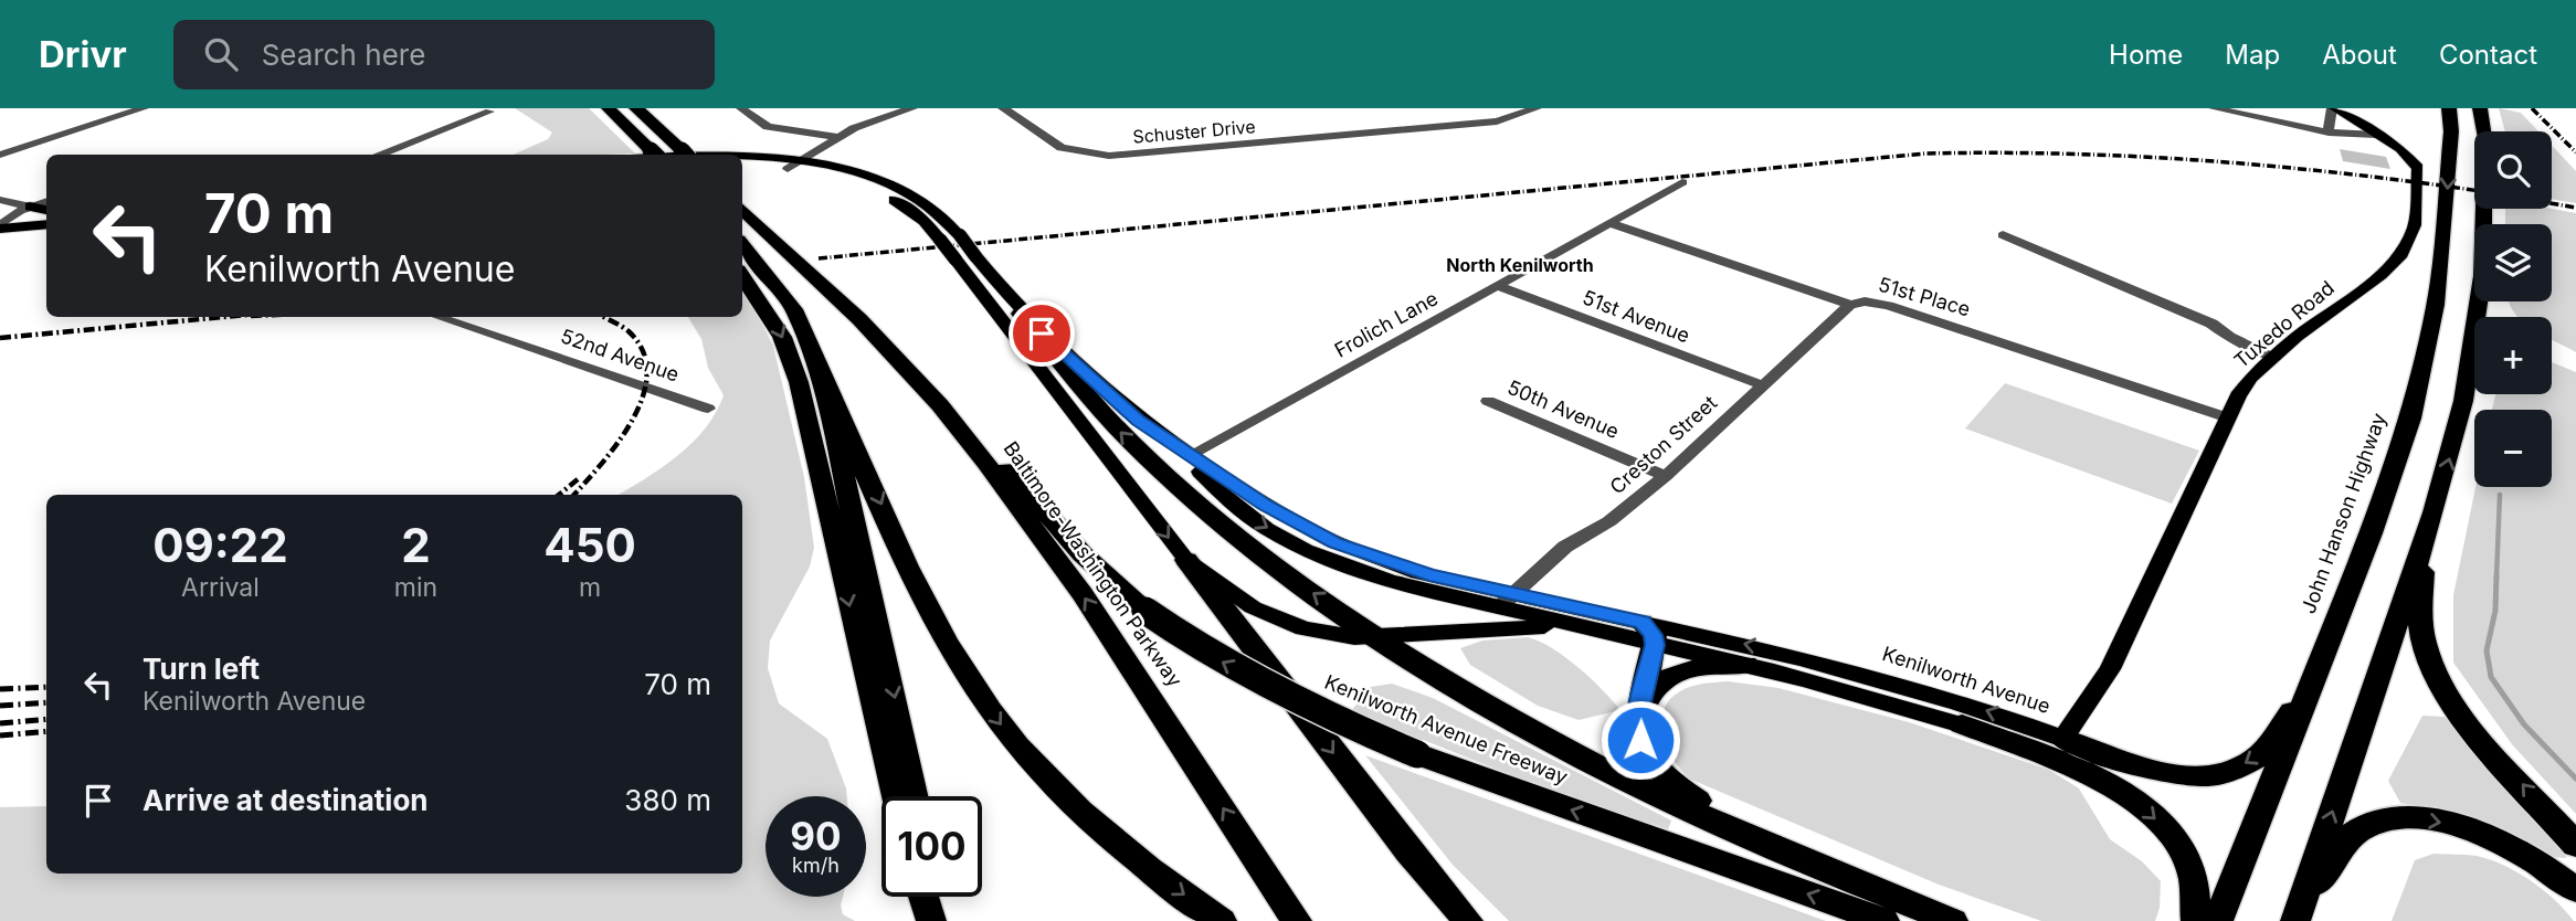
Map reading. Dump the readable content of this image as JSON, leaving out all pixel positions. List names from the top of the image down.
{
  "streets": {
    "highway": ["John Hanson Highway", "Baltimore-Washington Parkway", "Kenilworth Avenue Freeway"],
    "main road": ["Tuxedo Road", "Kenilworth Avenue"],
    "street": [
      "Schuster Drive",
      "51st Place",
      "51st Avenue",
      "Frolich Lane",
      "52nd Avenue",
      "50th Avenue",
      "Creston Street"
    ]
  },
  "crossings": [
    ["51st Place", "Frolich Lane"],
    ["51st Place", "Tuxedo Road"],
    ["51st Place", "Creston Street"],
    ["51st Avenue", "Frolich Lane"],
    ["51st Avenue", "Creston Street"],
    ["Frolich Lane", "Kenilworth Avenue"],
    ["Tuxedo Road", "Kenilworth Avenue"],
    ["50th Avenue", "Creston Street"],
    ["Creston Street", "Kenilworth Avenue"],
    ["Baltimore-Washington Parkway", "Kenilworth Avenue Freeway"]
  ],
  "districts": ["North Kenilworth"],
  "page": {
    "header": "Drivr",
    "search": "Search here",
    "nav": [
      "Home",
      "Map",
      "About",
      "Contact"
    ],
    "map_buttons": ["+", "−"],
    "turn": ["70 m", "Kenilworth Avenue"],
    "eta": [
      "09:22",
      "Arrival",
      "2",
      "min",
      "450",
      "m"
    ],
    "list": [
      {
        "name": "Turn left",
        "note": "Kenilworth Avenue",
        "value": "70 m"
      },
      {
        "name": "Arrive at destination",
        "value": "380 m"
      }
    ],
    "speed": "90 km/h",
    "limit": "100"
  }
}
